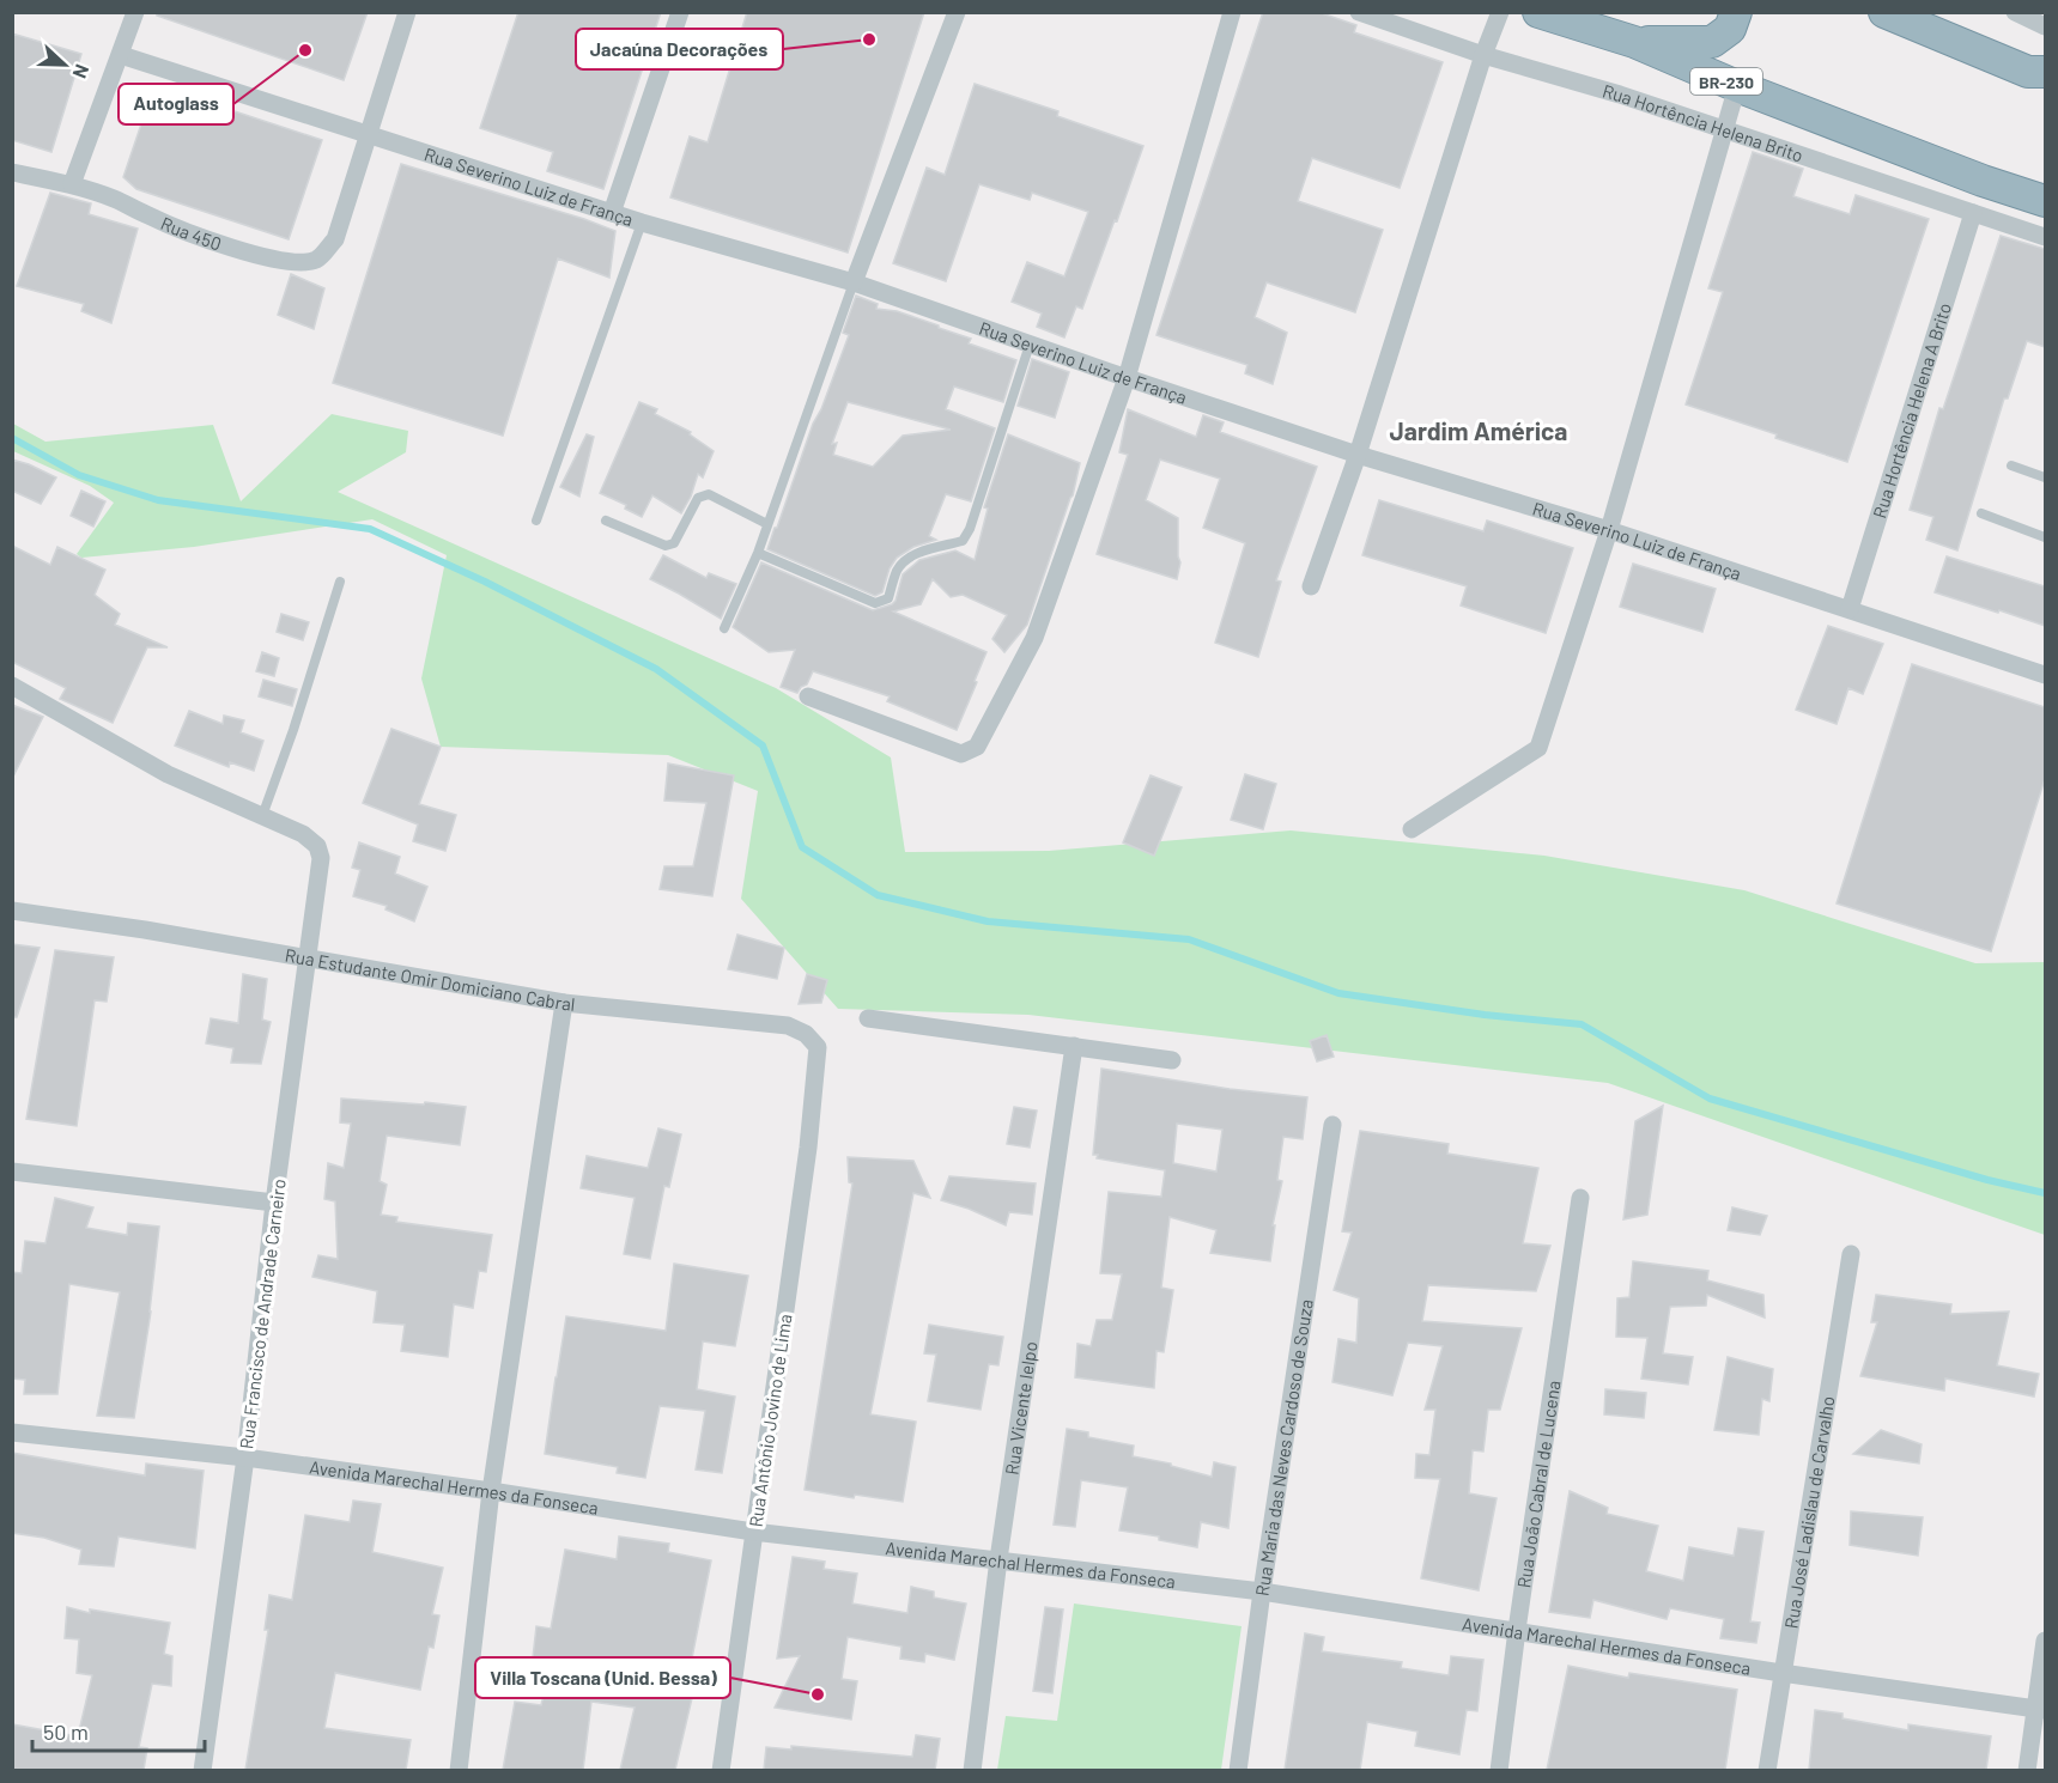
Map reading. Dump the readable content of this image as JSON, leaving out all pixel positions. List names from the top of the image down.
{
  "streets": {
    "highway": ["BR-230"],
    "street": [
      "Rua Hortência Helena Brito",
      "Rua Severino Luiz de França",
      "Rua 450",
      "Rua Hortência Helena A Brito",
      "Rua Estudante Omir Domiciano Cabral",
      "Rua Francisco de Andrade Carneiro",
      "Rua Vicente Ielpo",
      "Rua Antônio Jovino de Lima",
      "Rua Maria das Neves Cardoso de Souza",
      "Rua João Cabral de Lucena",
      "Avenida Marechal Hermes da Fonseca",
      "Rua José Ladislau de Carvalho"
    ]
  },
  "crossings": [
    ["Rua Hortência Helena Brito", "Rua Hortência Helena A Brito"],
    ["Rua Severino Luiz de França", "Rua 450"],
    ["Rua Severino Luiz de França", "Rua Hortência Helena A Brito"],
    ["Rua Estudante Omir Domiciano Cabral", "Rua Francisco de Andrade Carneiro"],
    ["Rua Estudante Omir Domiciano Cabral", "Rua Antônio Jovino de Lima"],
    ["Rua Francisco de Andrade Carneiro", "Avenida Marechal Hermes da Fonseca"],
    ["Rua Vicente Ielpo", "Avenida Marechal Hermes da Fonseca"],
    ["Rua Antônio Jovino de Lima", "Avenida Marechal Hermes da Fonseca"],
    ["Rua Maria das Neves Cardoso de Souza", "Avenida Marechal Hermes da Fonseca"],
    ["Rua João Cabral de Lucena", "Avenida Marechal Hermes da Fonseca"],
    ["Avenida Marechal Hermes da Fonseca", "Rua José Ladislau de Carvalho"]
  ],
  "districts": ["Jardim América"],
  "places": ["Jacaúna Decorações", "Autoglass", "Villa Toscana (Unid. Bessa)"],
  "scale_bar": "50 m",
  "north": "right"
}
